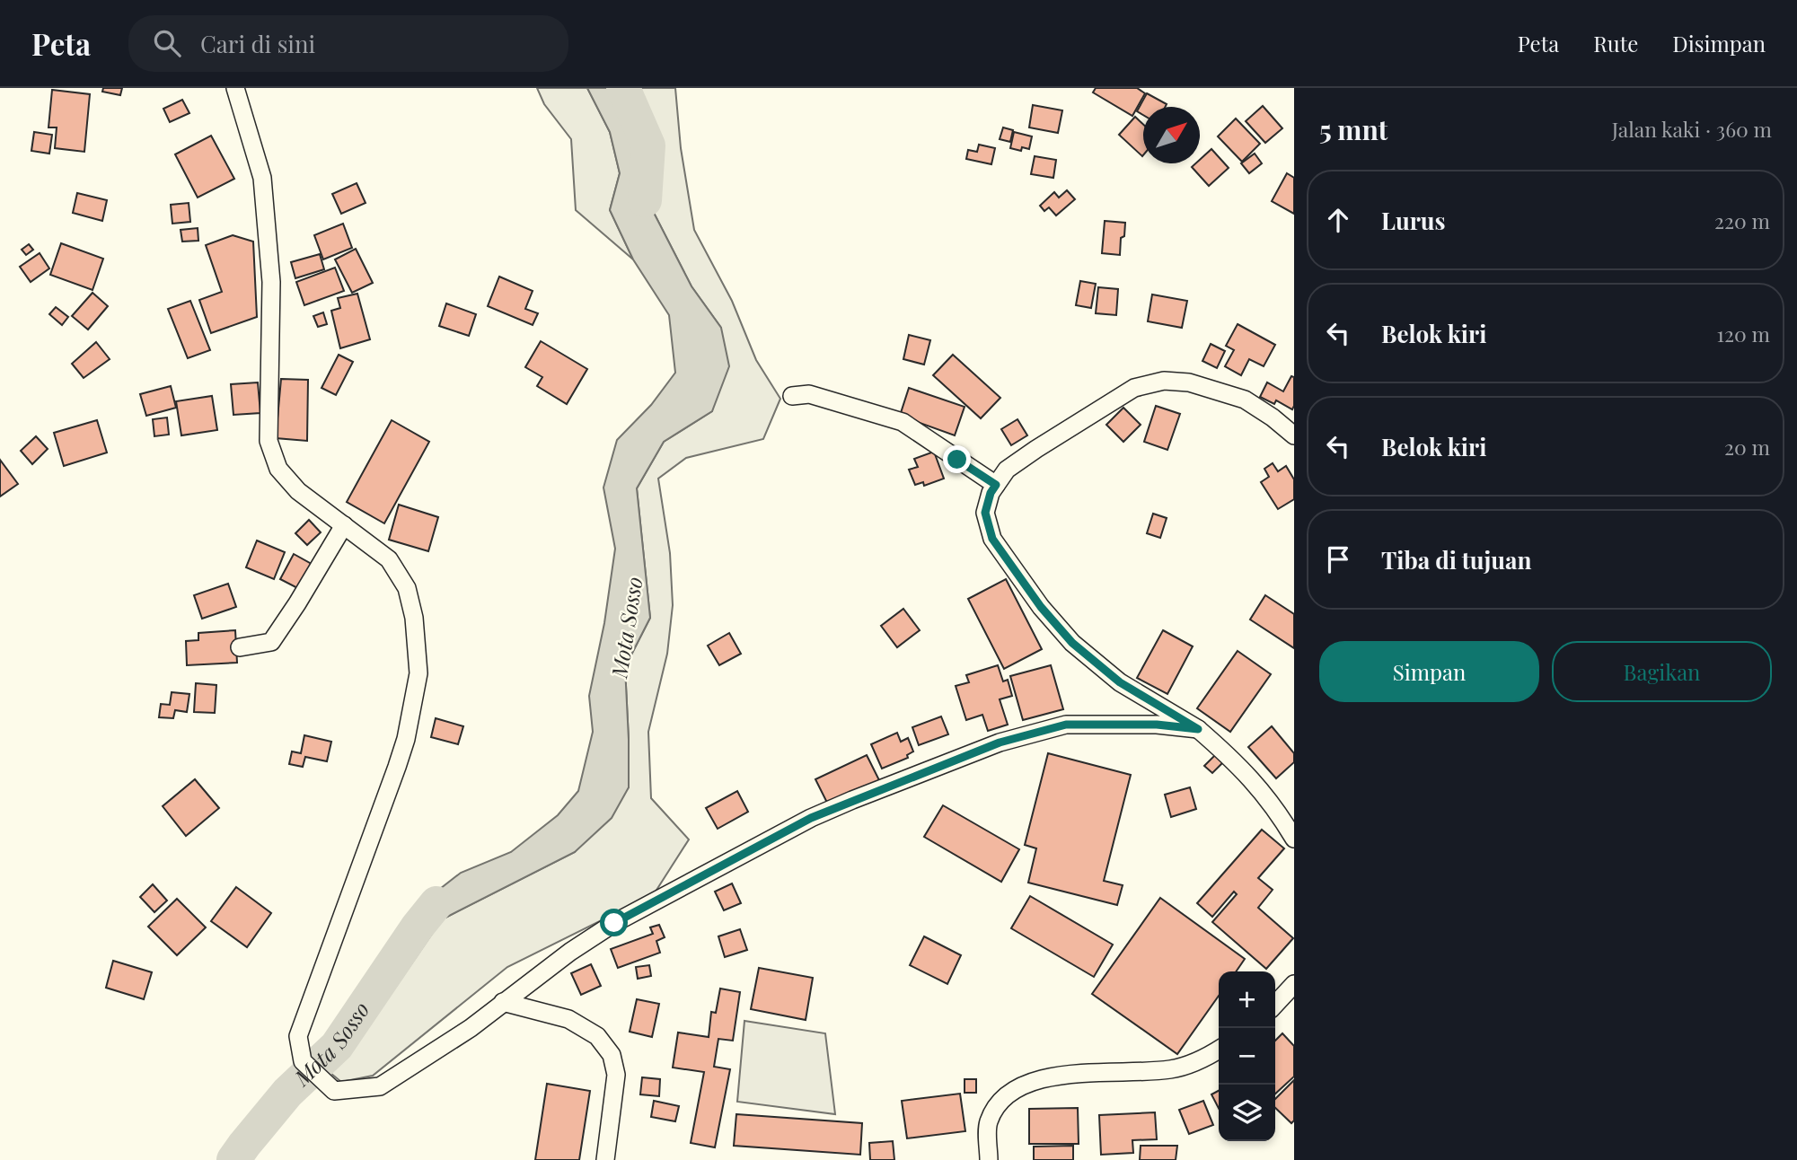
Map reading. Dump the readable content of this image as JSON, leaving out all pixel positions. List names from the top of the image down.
{
  "water": ["Mota Sosso"],
  "north": "top right",
  "page": {
    "header": "Peta",
    "search": "Cari di sini",
    "nav": ["Peta", "Rute", "Disimpan"],
    "heading": ["5 mnt", "Jalan kaki · 360 m"],
    "list": [
      ["Lurus", "220 m"],
      ["Belok kiri", "120 m"],
      ["Belok kiri", "20 m"],
      "Tiba di tujuan"
    ],
    "buttons": ["Simpan", "Bagikan"],
    "map_buttons": ["+", "−"]
  }
}
